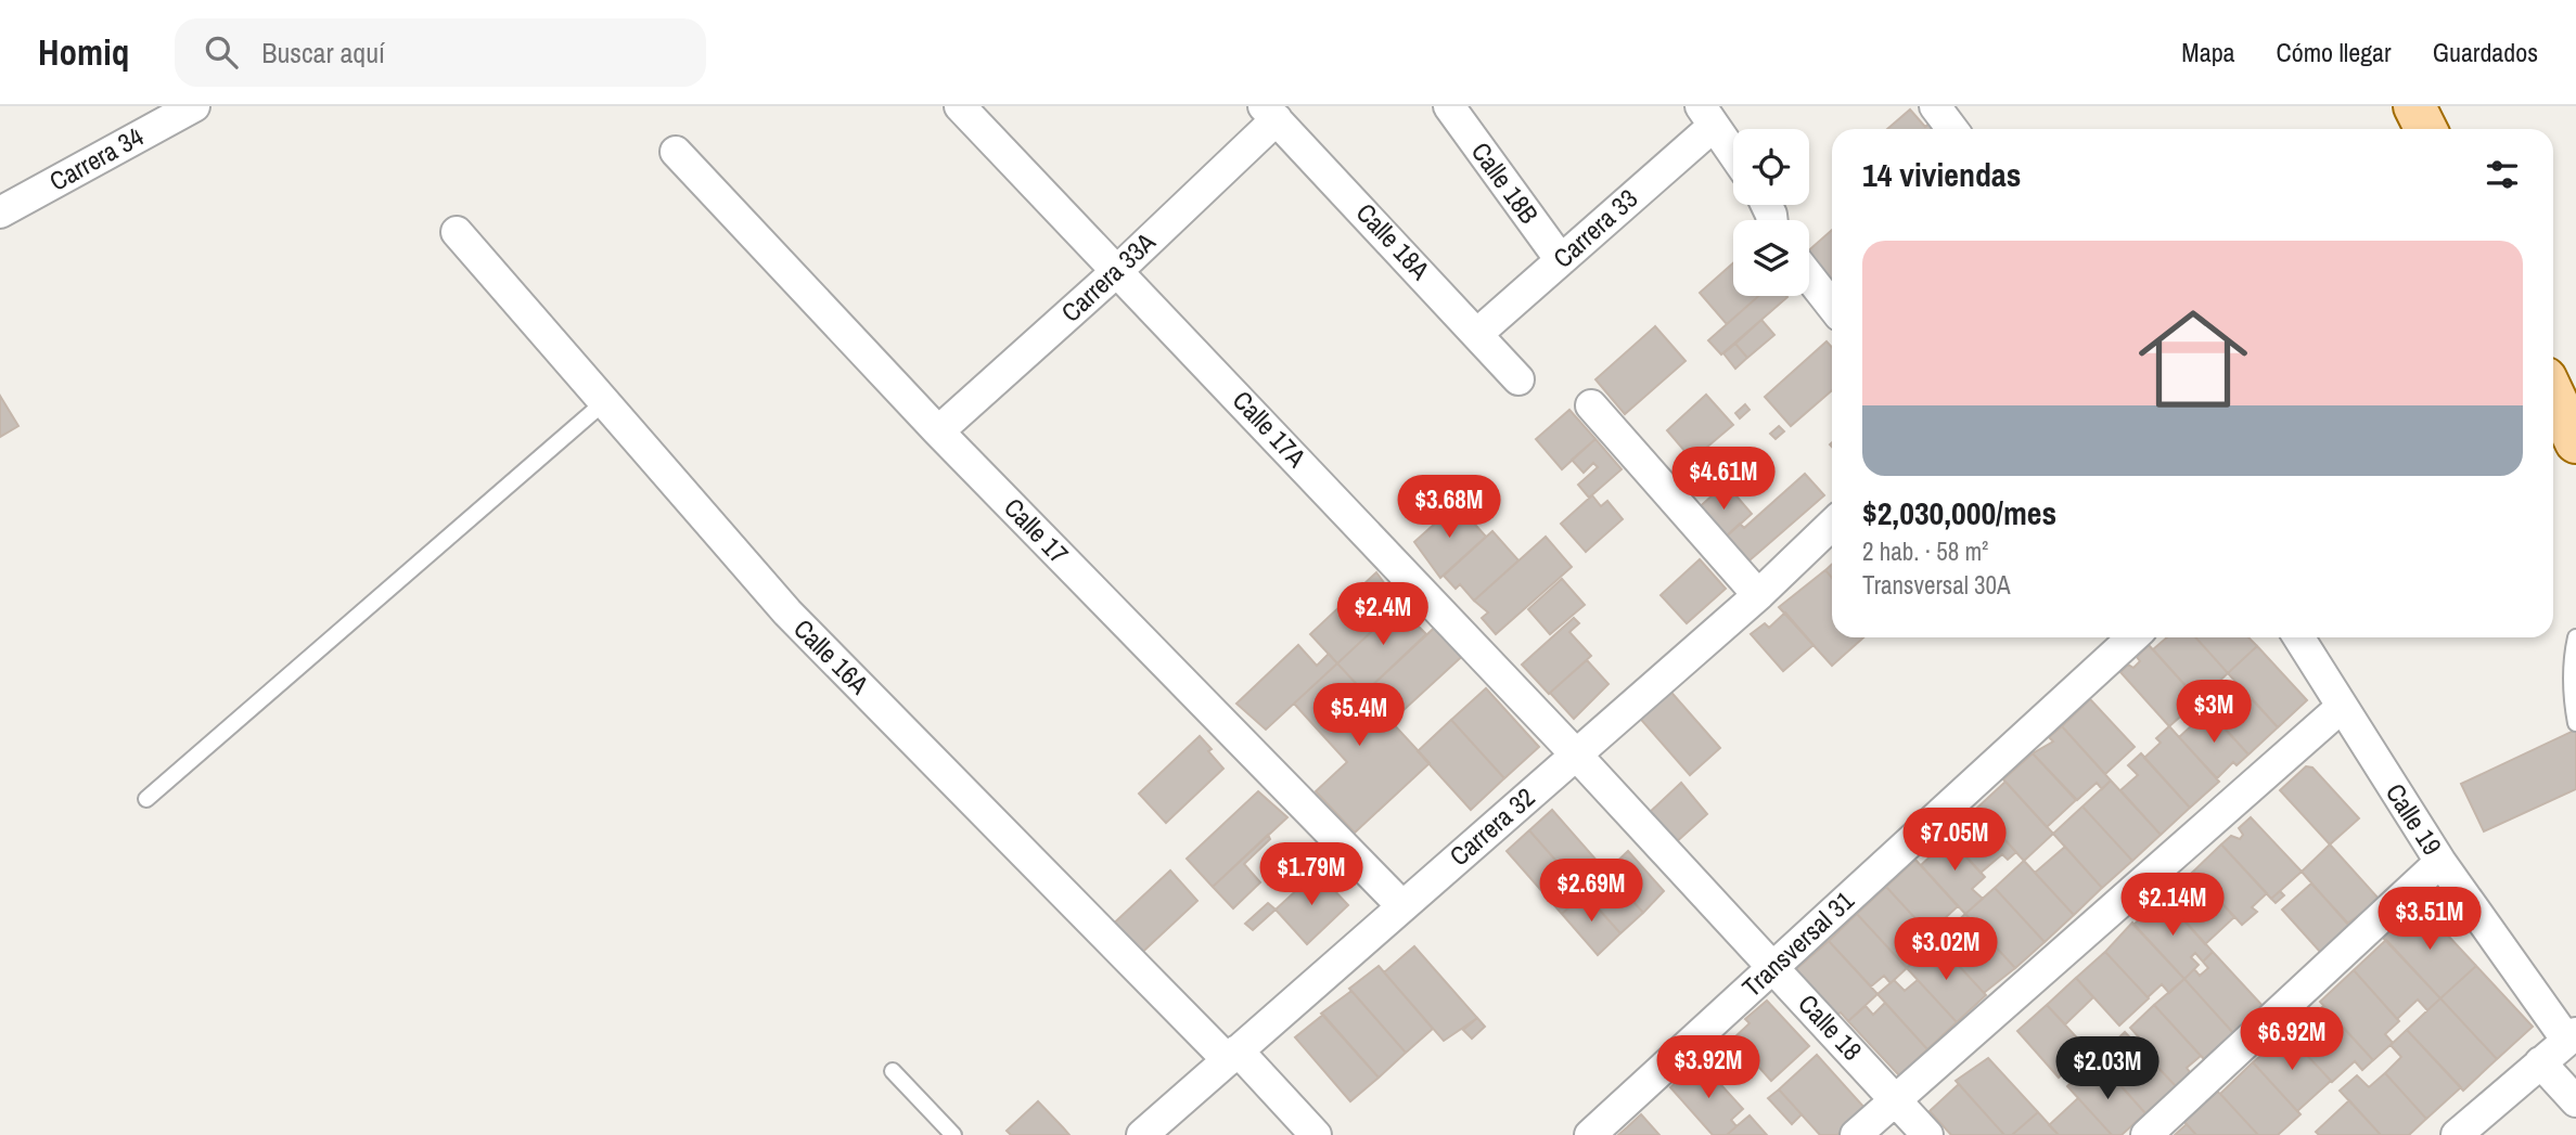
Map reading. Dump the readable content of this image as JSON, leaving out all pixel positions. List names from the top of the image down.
{
  "streets": {
    "street": [
      "Carrera 34",
      "Calle 18B",
      "Carrera 33",
      "Calle 18A",
      "Carrera 33A",
      "Calle 17A",
      "Calle 17",
      "Calle 16A",
      "Calle 19",
      "Carrera 32",
      "Transversal 31",
      "Calle 18"
    ]
  },
  "crossings": [
    ["Calle 18B", "Carrera 33"],
    ["Carrera 33", "Calle 18A"],
    ["Calle 18A", "Carrera 33A"],
    ["Carrera 33A", "Calle 17A"],
    ["Carrera 33A", "Calle 17"],
    ["Calle 17A", "Carrera 32"],
    ["Calle 17A", "Calle 18"],
    ["Calle 17", "Carrera 32"],
    ["Calle 16A", "Carrera 32"],
    ["Carrera 32", "Calle 18"],
    ["Transversal 31", "Calle 18"]
  ],
  "page": {
    "header": "Homiq",
    "search": "Buscar aquí",
    "nav": ["Mapa", "Cómo llegar", "Guardados"],
    "heading": "14 viviendas",
    "list": [
      {
        "name": "$2,030,000/mes",
        "note": "2 hab. · 58 m² · Transversal 30A"
      }
    ],
    "price": [
      "$4.61M",
      "$3.68M",
      "$2.4M",
      "$3M",
      "$5.4M",
      "$7.05M",
      "$1.79M",
      "$2.69M",
      "$2.14M",
      "$3.51M",
      "$3.02M",
      "$6.92M",
      "$3.92M",
      "$2.03M"
    ]
  }
}
